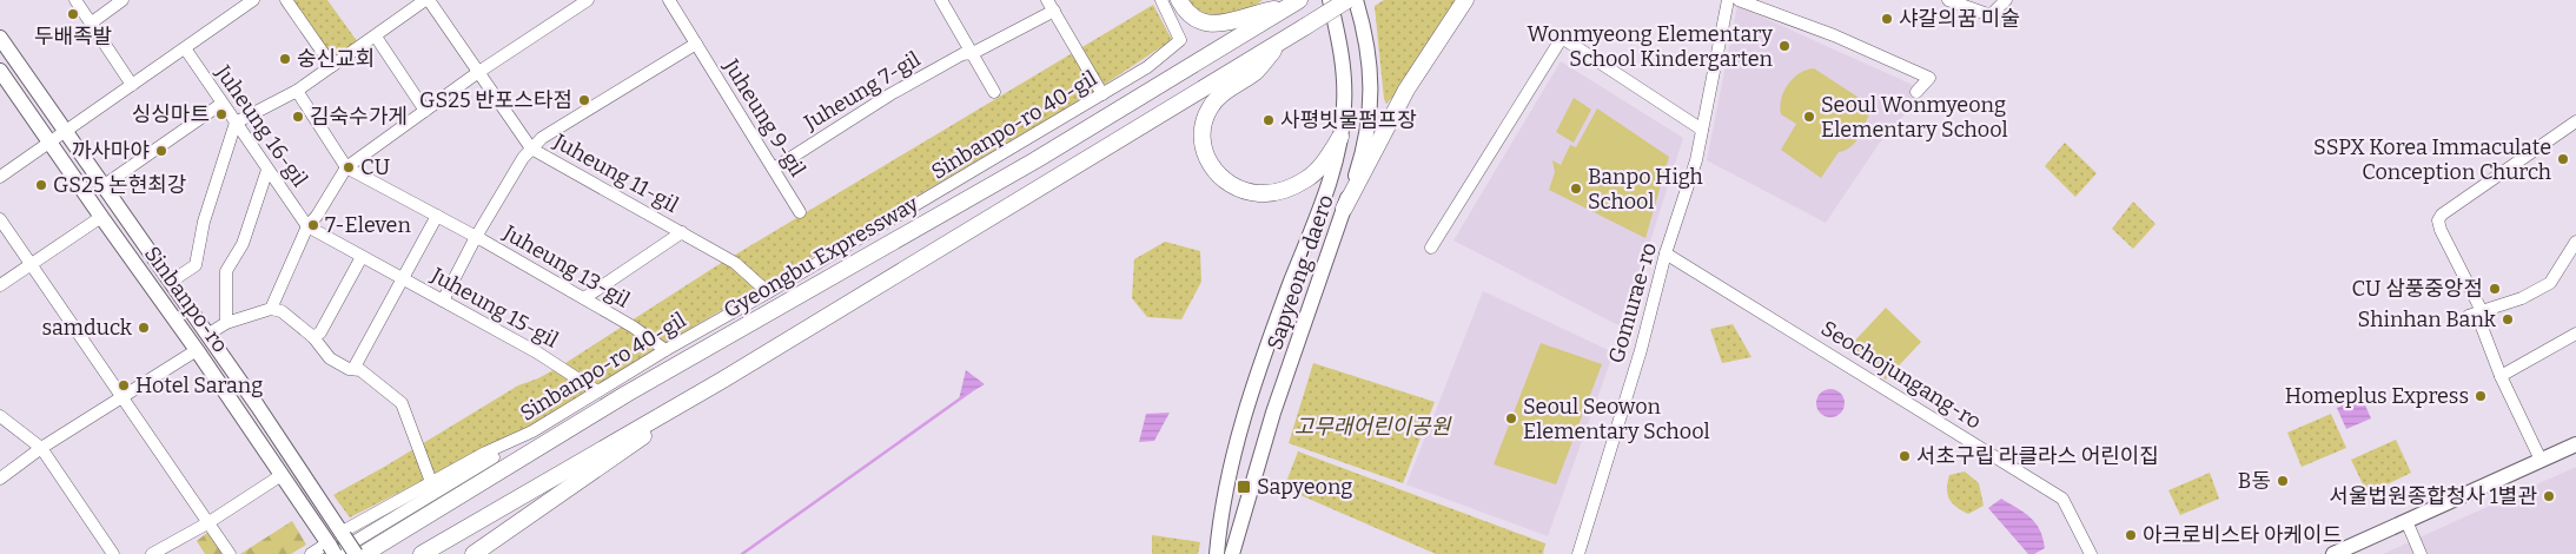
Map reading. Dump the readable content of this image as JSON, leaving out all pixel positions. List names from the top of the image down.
{
  "streets": {
    "highway": ["Gyeongbu Expressway"],
    "main road": ["Sapyeong-daero", "Sinbanpo-ro"],
    "street": [
      "Juheung 7-gil",
      "Juheung 9-gil",
      "Sinbanpo-ro 40-gil",
      "Juheung 16-gil",
      "Juheung 11-gil",
      "Juheung 13-gil",
      "Gomurae-ro",
      "Juheung 15-gil",
      "Seochojungang-ro"
    ]
  },
  "crossings": [
    ["Juheung 7-gil", "Juheung 9-gil"],
    ["Sinbanpo-ro 40-gil", "Juheung 11-gil"],
    ["Sinbanpo-ro 40-gil", "Juheung 13-gil"],
    ["Sinbanpo-ro 40-gil", "Sinbanpo-ro"],
    ["Sinbanpo-ro 40-gil", "Juheung 15-gil"],
    ["Juheung 16-gil", "Juheung 15-gil"],
    ["Juheung 11-gil", "Juheung 13-gil"],
    ["Juheung 13-gil", "Juheung 15-gil"],
    ["Gomurae-ro", "Seochojungang-ro"]
  ],
  "parks": ["고무래어린이공원"],
  "places": {
    "other": [
      "두배족발",
      "샤갈의꿈 미술",
      "Wonmyeong Elementary School Kindergarten",
      "숭신교회",
      "GS25 반포스타점",
      "싱싱마트",
      "김숙수가게",
      "Seoul Wonmyeong Elementary School",
      "사평빗물펌프장",
      "까사마야",
      "SSPX Korea Immaculate Conception Church",
      "CU",
      "GS25 논현최강",
      "Banpo High School",
      "7-Eleven",
      "CU 삼풍중앙점",
      "Shinhan Bank",
      "samduck",
      "Hotel Sarang",
      "Homeplus Express",
      "Seoul Seowon Elementary School",
      "서초구립 라클라스 어린이집",
      "B동",
      "서울법원종합청사 1별관",
      "아크로비스타 아케이드"
    ],
    "transit": ["Sapyeong"]
  }
}
